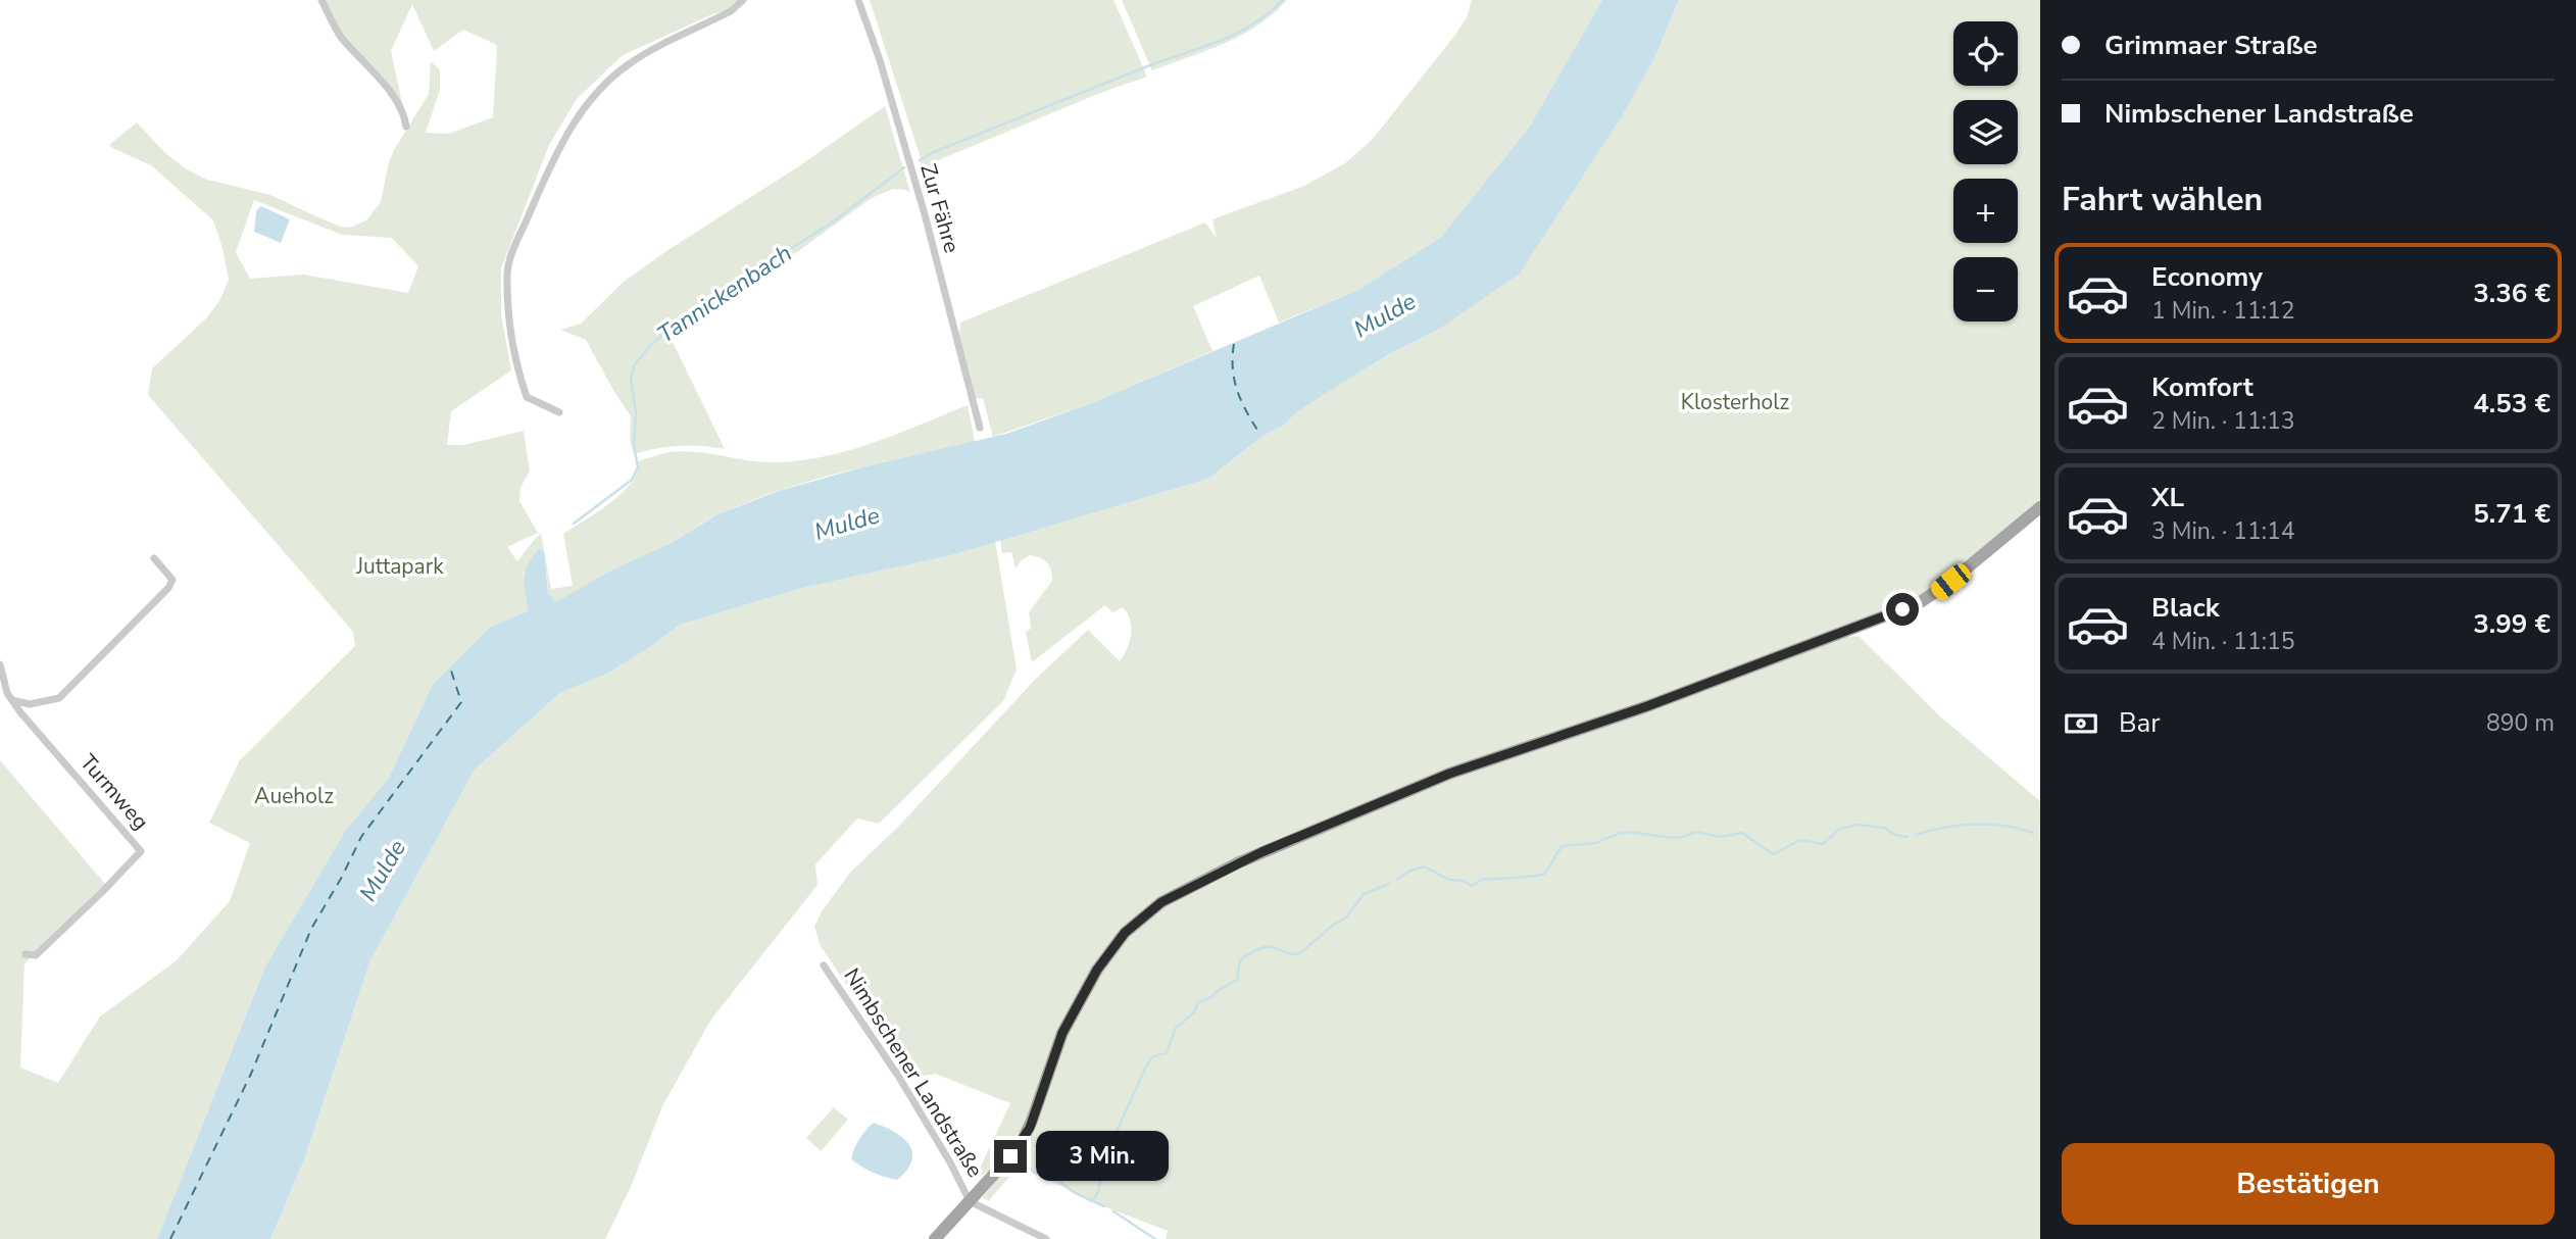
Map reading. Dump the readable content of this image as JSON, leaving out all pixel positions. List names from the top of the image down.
{
  "streets": {
    "main road": ["Nimbschener Landstraße"],
    "street": ["Zur Fähre", "Turmweg"]
  },
  "water": ["Tannickenbach", "Mulde"],
  "parks": ["Klosterholz", "Juttapark", "Aueholz"],
  "page": {
    "banner": ["Grimmaer Straße", "Nimbschener Landstraße"],
    "map_buttons": ["+", "−"],
    "heading": "Fahrt wählen",
    "list": [
      {
        "name": "Economy",
        "note": "1 Min. · 11:12",
        "value": "3.36 €"
      },
      {
        "name": "Komfort",
        "note": "2 Min. · 11:13",
        "value": "4.53 €"
      },
      {
        "name": "XL",
        "note": "3 Min. · 11:14",
        "value": "5.71 €"
      },
      {
        "name": "Black",
        "note": "4 Min. · 11:15",
        "value": "3.99 €"
      }
    ],
    "pay": ["Bar", "890 m"],
    "buttons": "Bestätigen",
    "bubble": "3 Min."
  }
}
